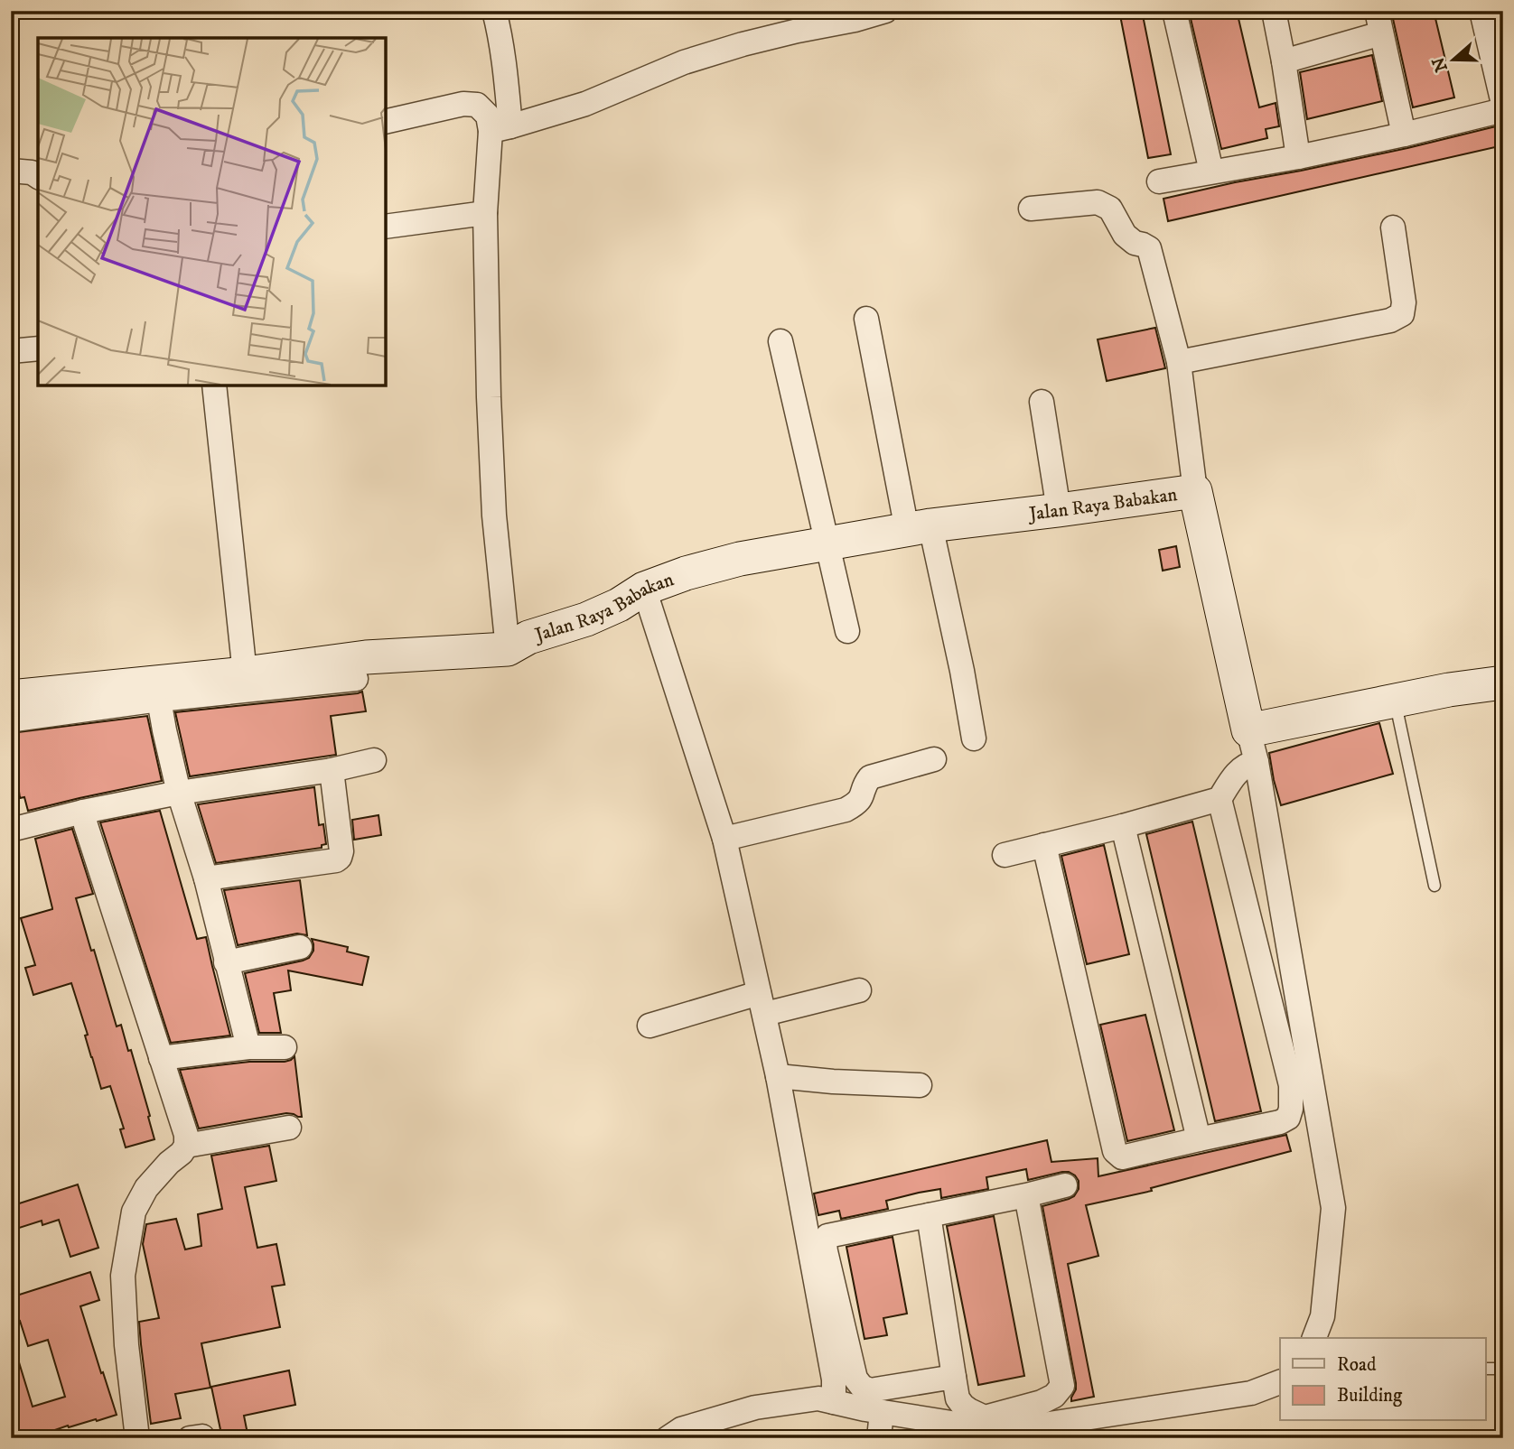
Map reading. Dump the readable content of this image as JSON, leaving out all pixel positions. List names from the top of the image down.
{
  "streets": {
    "street": ["Jalan Raya Babakan"]
  },
  "legend": ["Road", "Building"],
  "north": "left"
}
